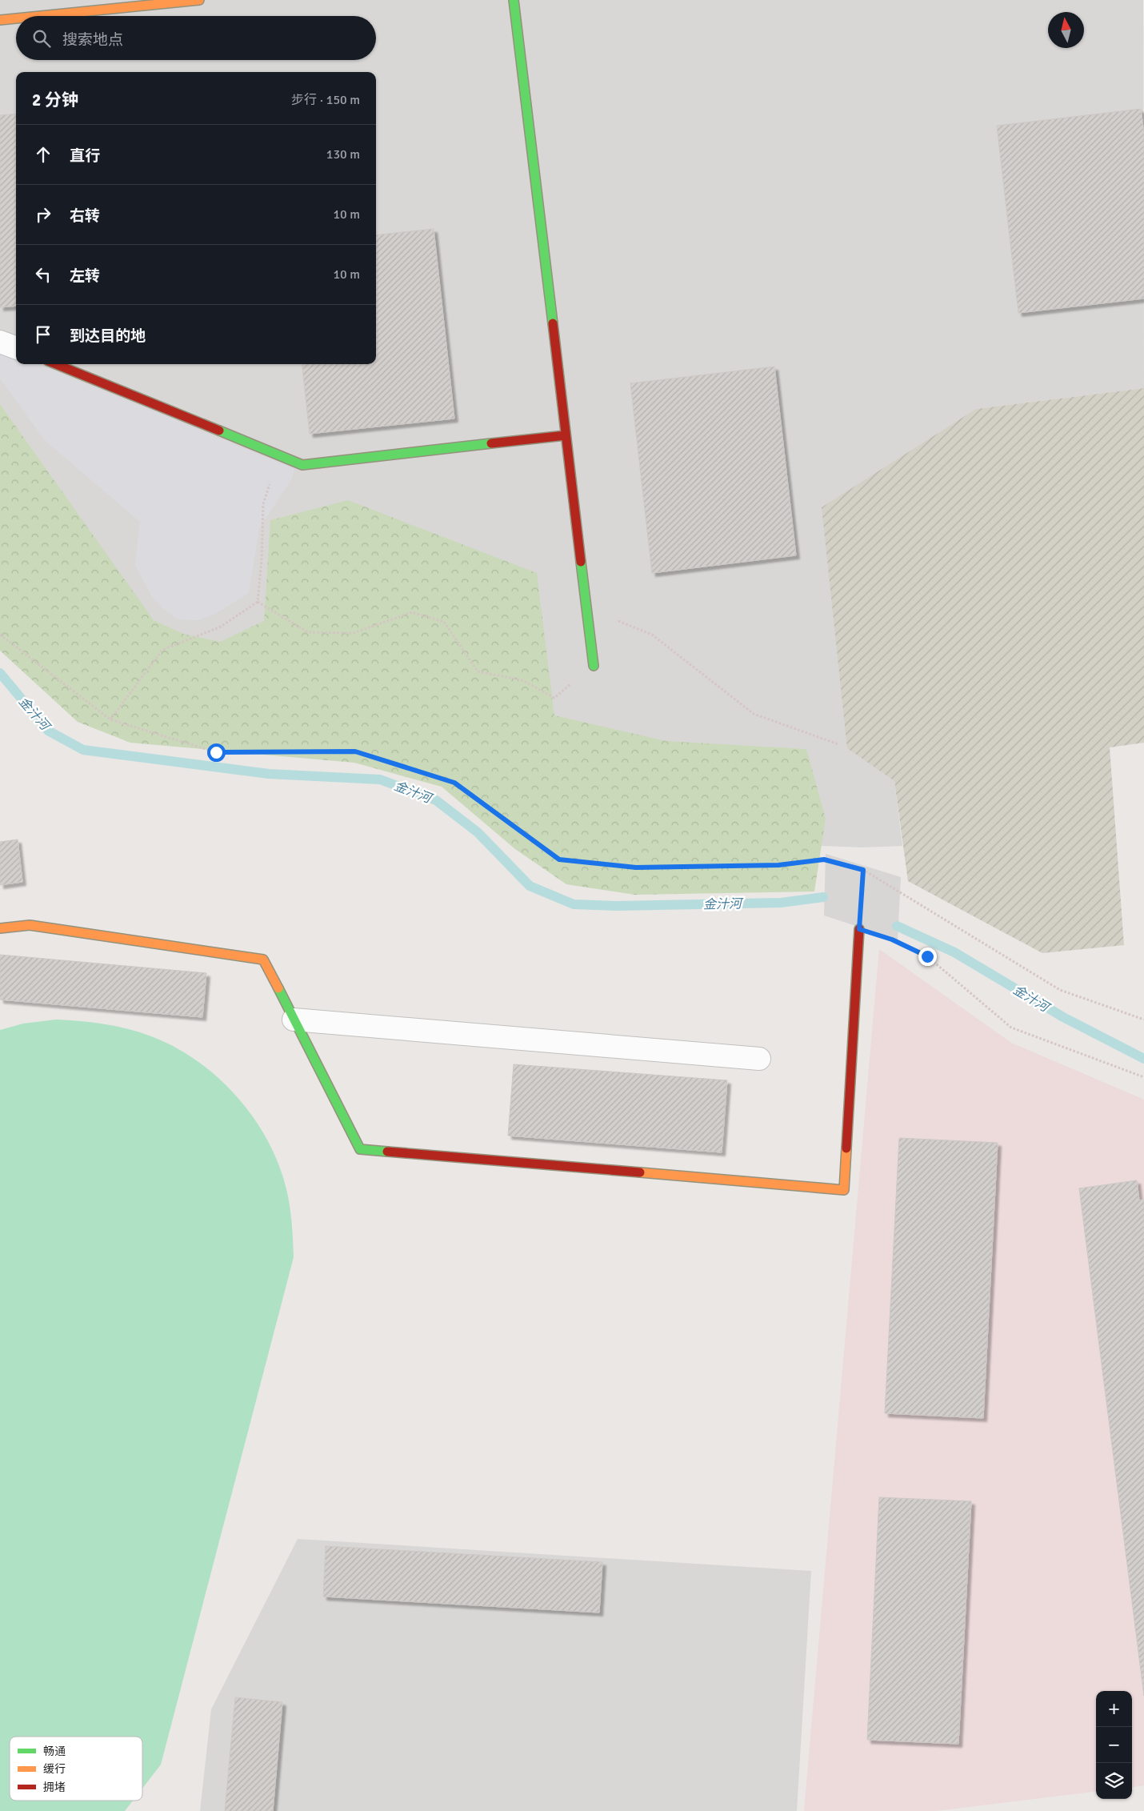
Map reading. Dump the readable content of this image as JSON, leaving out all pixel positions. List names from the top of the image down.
{
  "water": ["金汁河"],
  "legend": ["畅通", "缓行", "拥堵"],
  "north": "top",
  "page": {
    "search": "搜索地点",
    "heading": ["2 分钟", "步行 · 150 m"],
    "list": [
      ["直行", "130 m"],
      ["右转", "10 m"],
      ["左转", "10 m"],
      "到达目的地"
    ],
    "map_buttons": ["+", "−"]
  }
}
